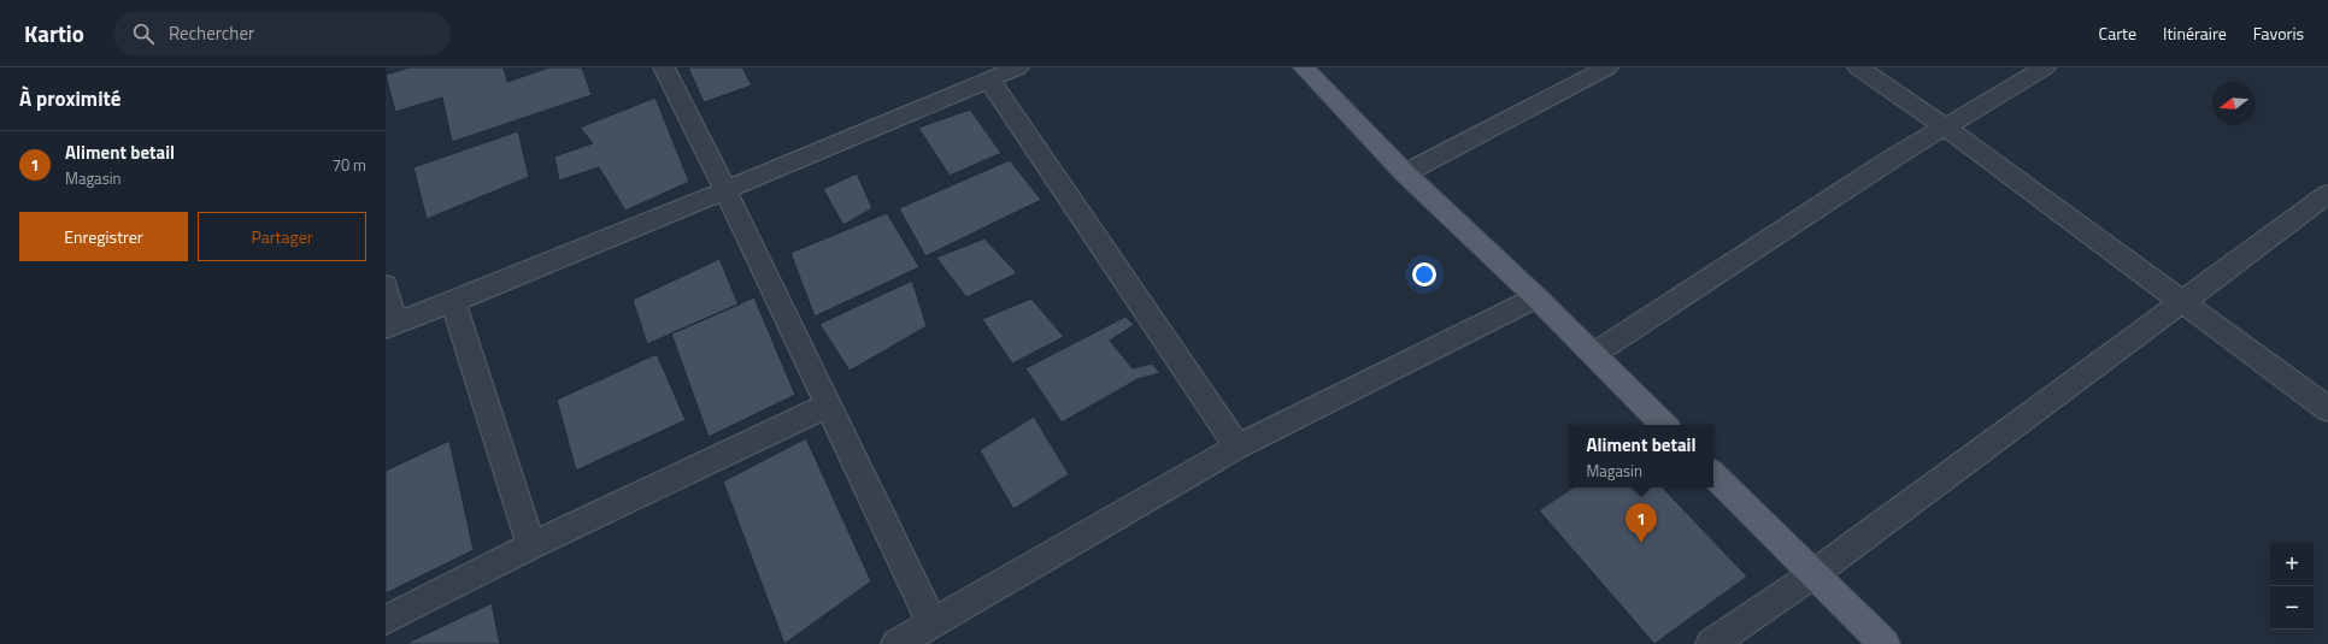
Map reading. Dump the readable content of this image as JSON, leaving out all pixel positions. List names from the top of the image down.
{
  "north": "left",
  "page": {
    "header": "Kartio",
    "search": "Rechercher",
    "nav": ["Carte", "Itinéraire", "Favoris"],
    "heading": "À proximité",
    "list": [
      {
        "mark": "1",
        "name": "Aliment betail",
        "note": "Magasin",
        "value": "70 m"
      }
    ],
    "buttons": ["Enregistrer", "Partager"],
    "popup": ["Aliment betail", "Magasin"],
    "pins": "1",
    "map_buttons": ["+", "−"]
  }
}
